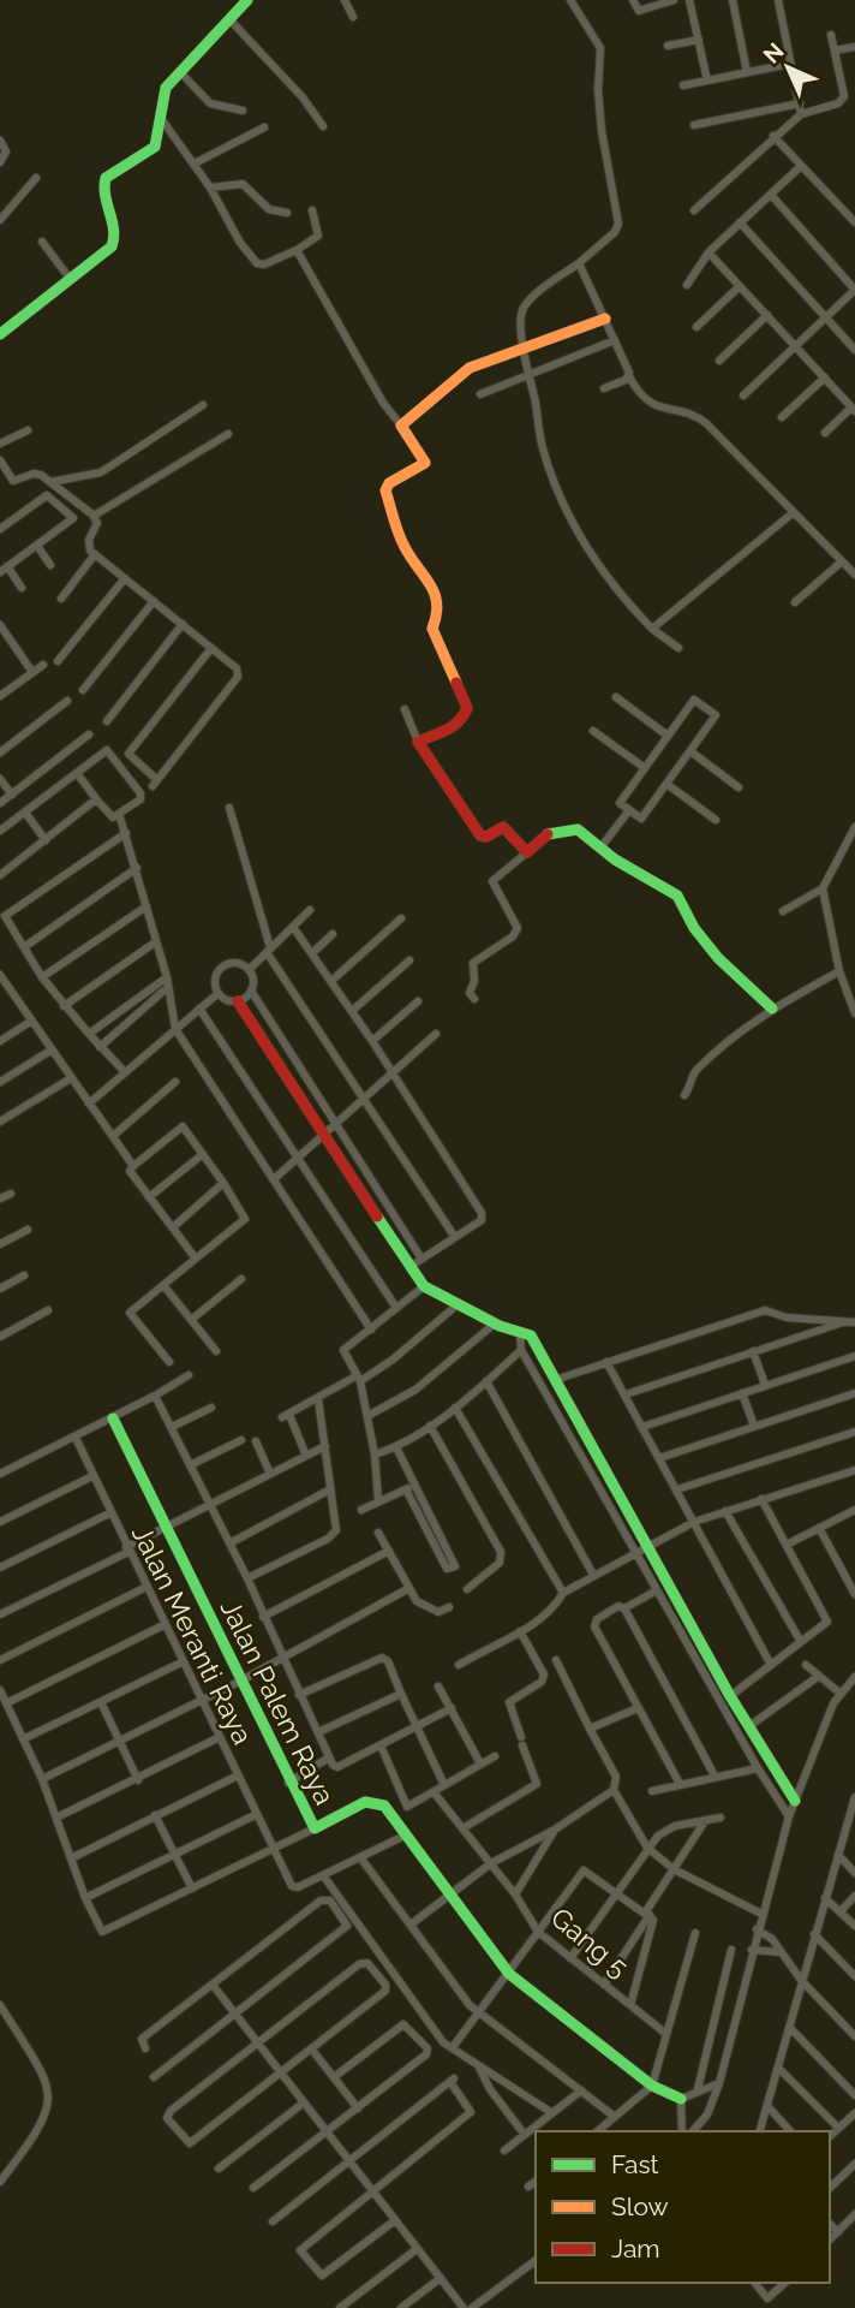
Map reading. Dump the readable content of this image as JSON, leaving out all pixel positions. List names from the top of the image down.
{
  "streets": {
    "street": ["Jalan Meranti Raya", "Jalan Palem Raya", "Gang 5"]
  },
  "legend": ["Fast", "Slow", "Jam"],
  "north": "top left"
}
